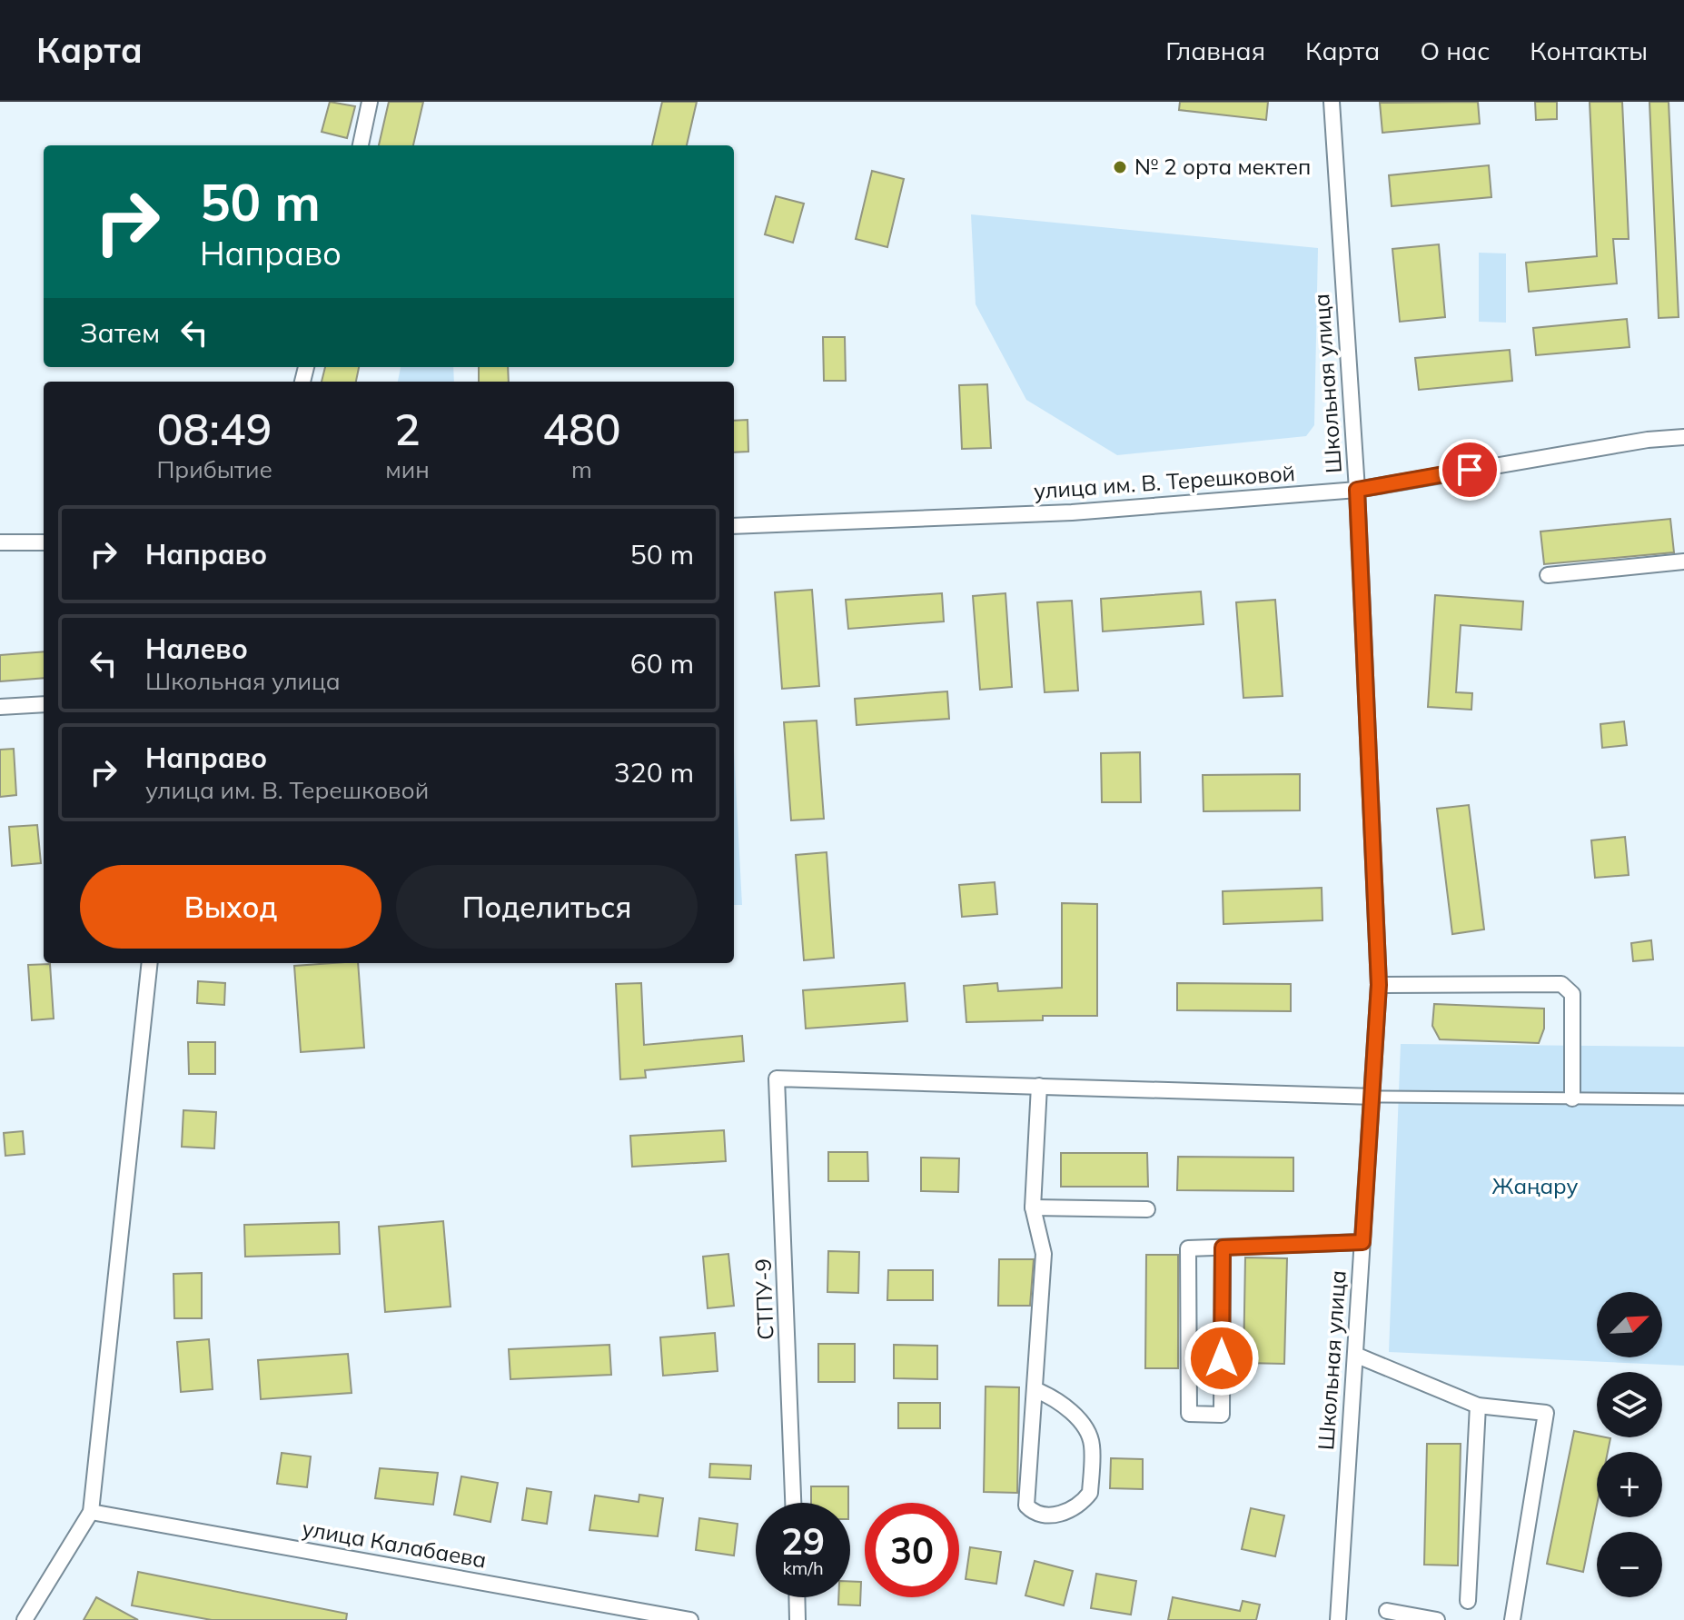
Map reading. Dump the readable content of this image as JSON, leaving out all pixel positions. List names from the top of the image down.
{
  "streets": {
    "street": [
      "Школьная улица",
      "улица им. В. Терешковой",
      "СТПУ-9",
      "улица Калабаева"
    ]
  },
  "crossings": [
    ["Школьная улица", "улица им. В. Терешковой"]
  ],
  "parks": ["Жаңару"],
  "places": ["№ 2 орта мектеп"],
  "north": "top right",
  "page": {
    "header": "Карта",
    "nav": [
      "Главная",
      "Карта",
      "О нас",
      "Контакты"
    ],
    "turn": ["50 m", "Направо"],
    "then": "Затем",
    "eta": [
      "08:49",
      "Прибытие",
      "2",
      "мин",
      "480",
      "m"
    ],
    "list": [
      {
        "name": "Направо",
        "value": "50 m"
      },
      {
        "name": "Налево",
        "note": "Школьная улица",
        "value": "60 m"
      },
      {
        "name": "Направо",
        "note": "улица им. В. Терешковой",
        "value": "320 m"
      }
    ],
    "buttons": ["Выход", "Поделиться"],
    "map_buttons": ["+", "−"],
    "speed": "29 km/h",
    "limit": "30"
  }
}
